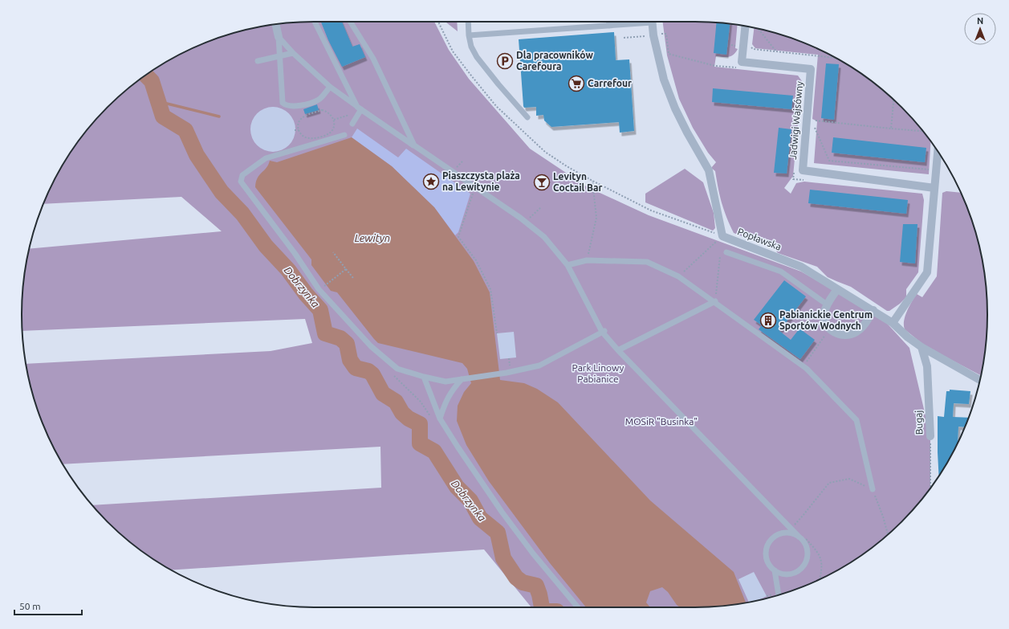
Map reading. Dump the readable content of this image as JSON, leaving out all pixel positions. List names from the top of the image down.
{
  "streets": {
    "street": ["Jadwigi Wajsówny", "Popławska", "Bugaj"]
  },
  "crossings": [
    ["Popławska", "Bugaj"]
  ],
  "water": ["Lewityn", "Dobrzynka"],
  "parks": ["Park Linowy Pabianice", "MOSiR \"Businka\""],
  "places": {
    "parking": ["Dla pracowników Carefoura"],
    "supermarket": ["Carrefour"],
    "place": ["Piaszczysta plaża na Lewitynie"],
    "bar": ["Levityn Coctail Bar"],
    "building": ["Pabianickie Centrum Sportów Wodnych"]
  },
  "scale_bar": "50 m",
  "north": "top"
}
